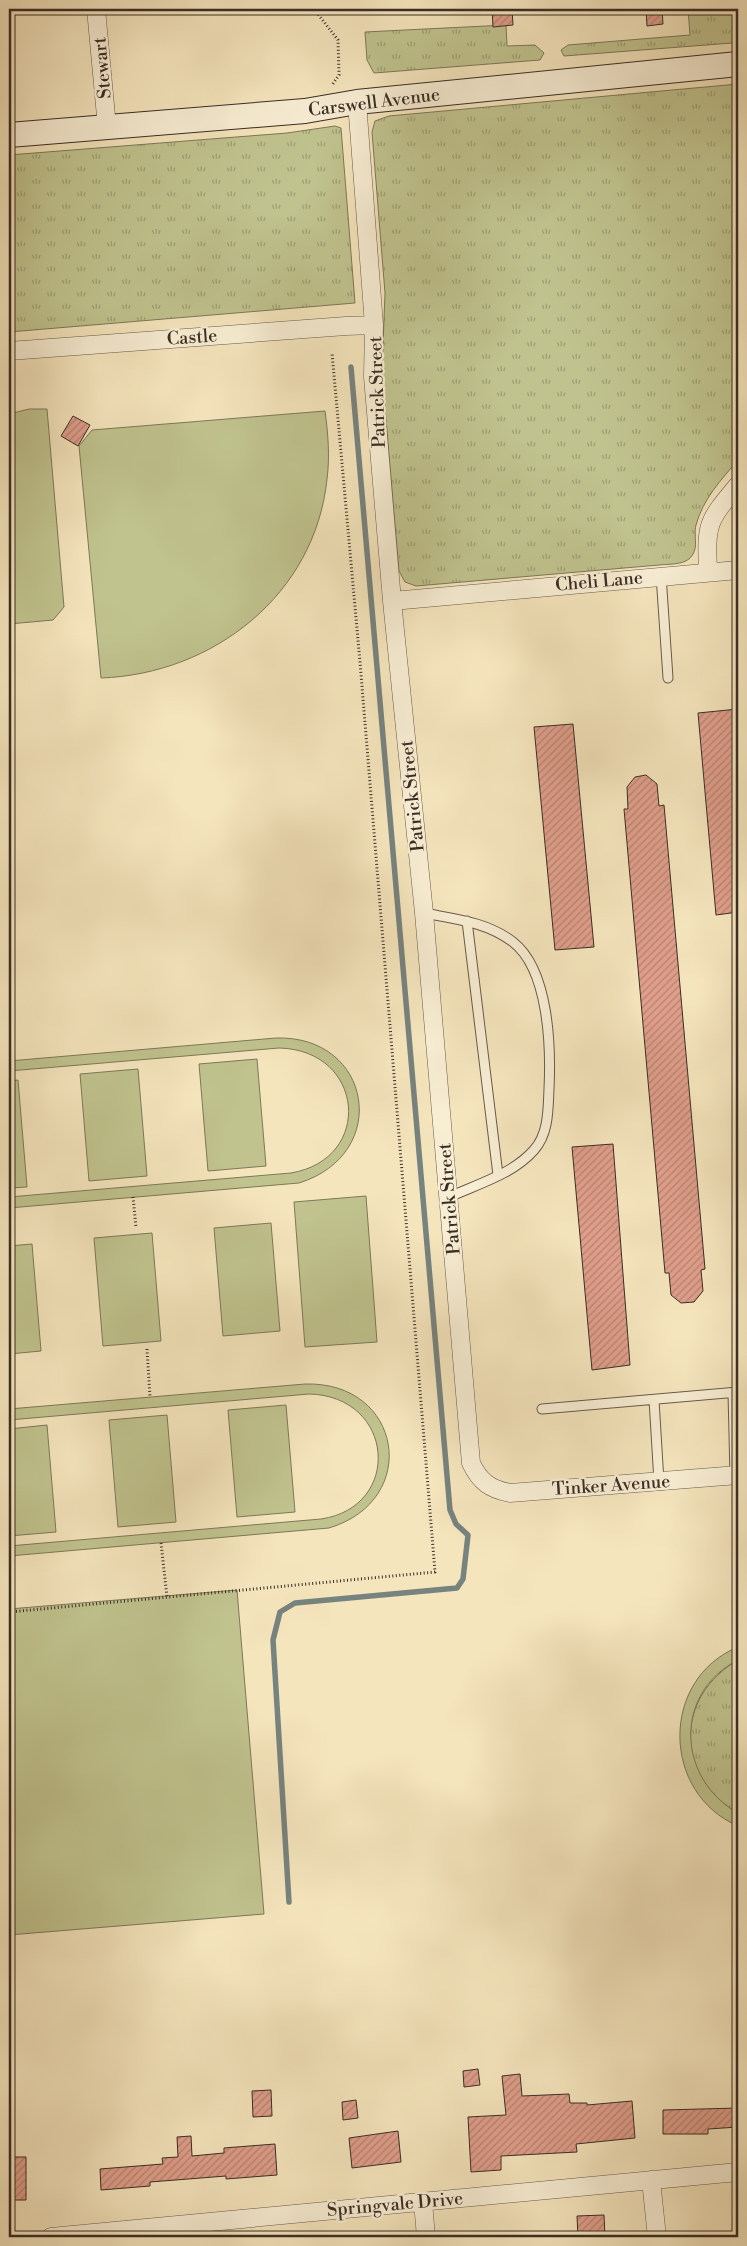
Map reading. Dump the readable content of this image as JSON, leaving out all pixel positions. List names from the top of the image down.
{
  "streets": {
    "street": [
      "Stewart",
      "Carswell Avenue",
      "Castle",
      "Patrick Street",
      "Cheli Lane",
      "Tinker Avenue",
      "Springvale Drive"
    ]
  },
  "crossings": [
    ["Stewart", "Carswell Avenue"],
    ["Carswell Avenue", "Patrick Street"],
    ["Castle", "Patrick Street"],
    ["Patrick Street", "Cheli Lane"],
    ["Patrick Street", "Tinker Avenue"]
  ]
}
